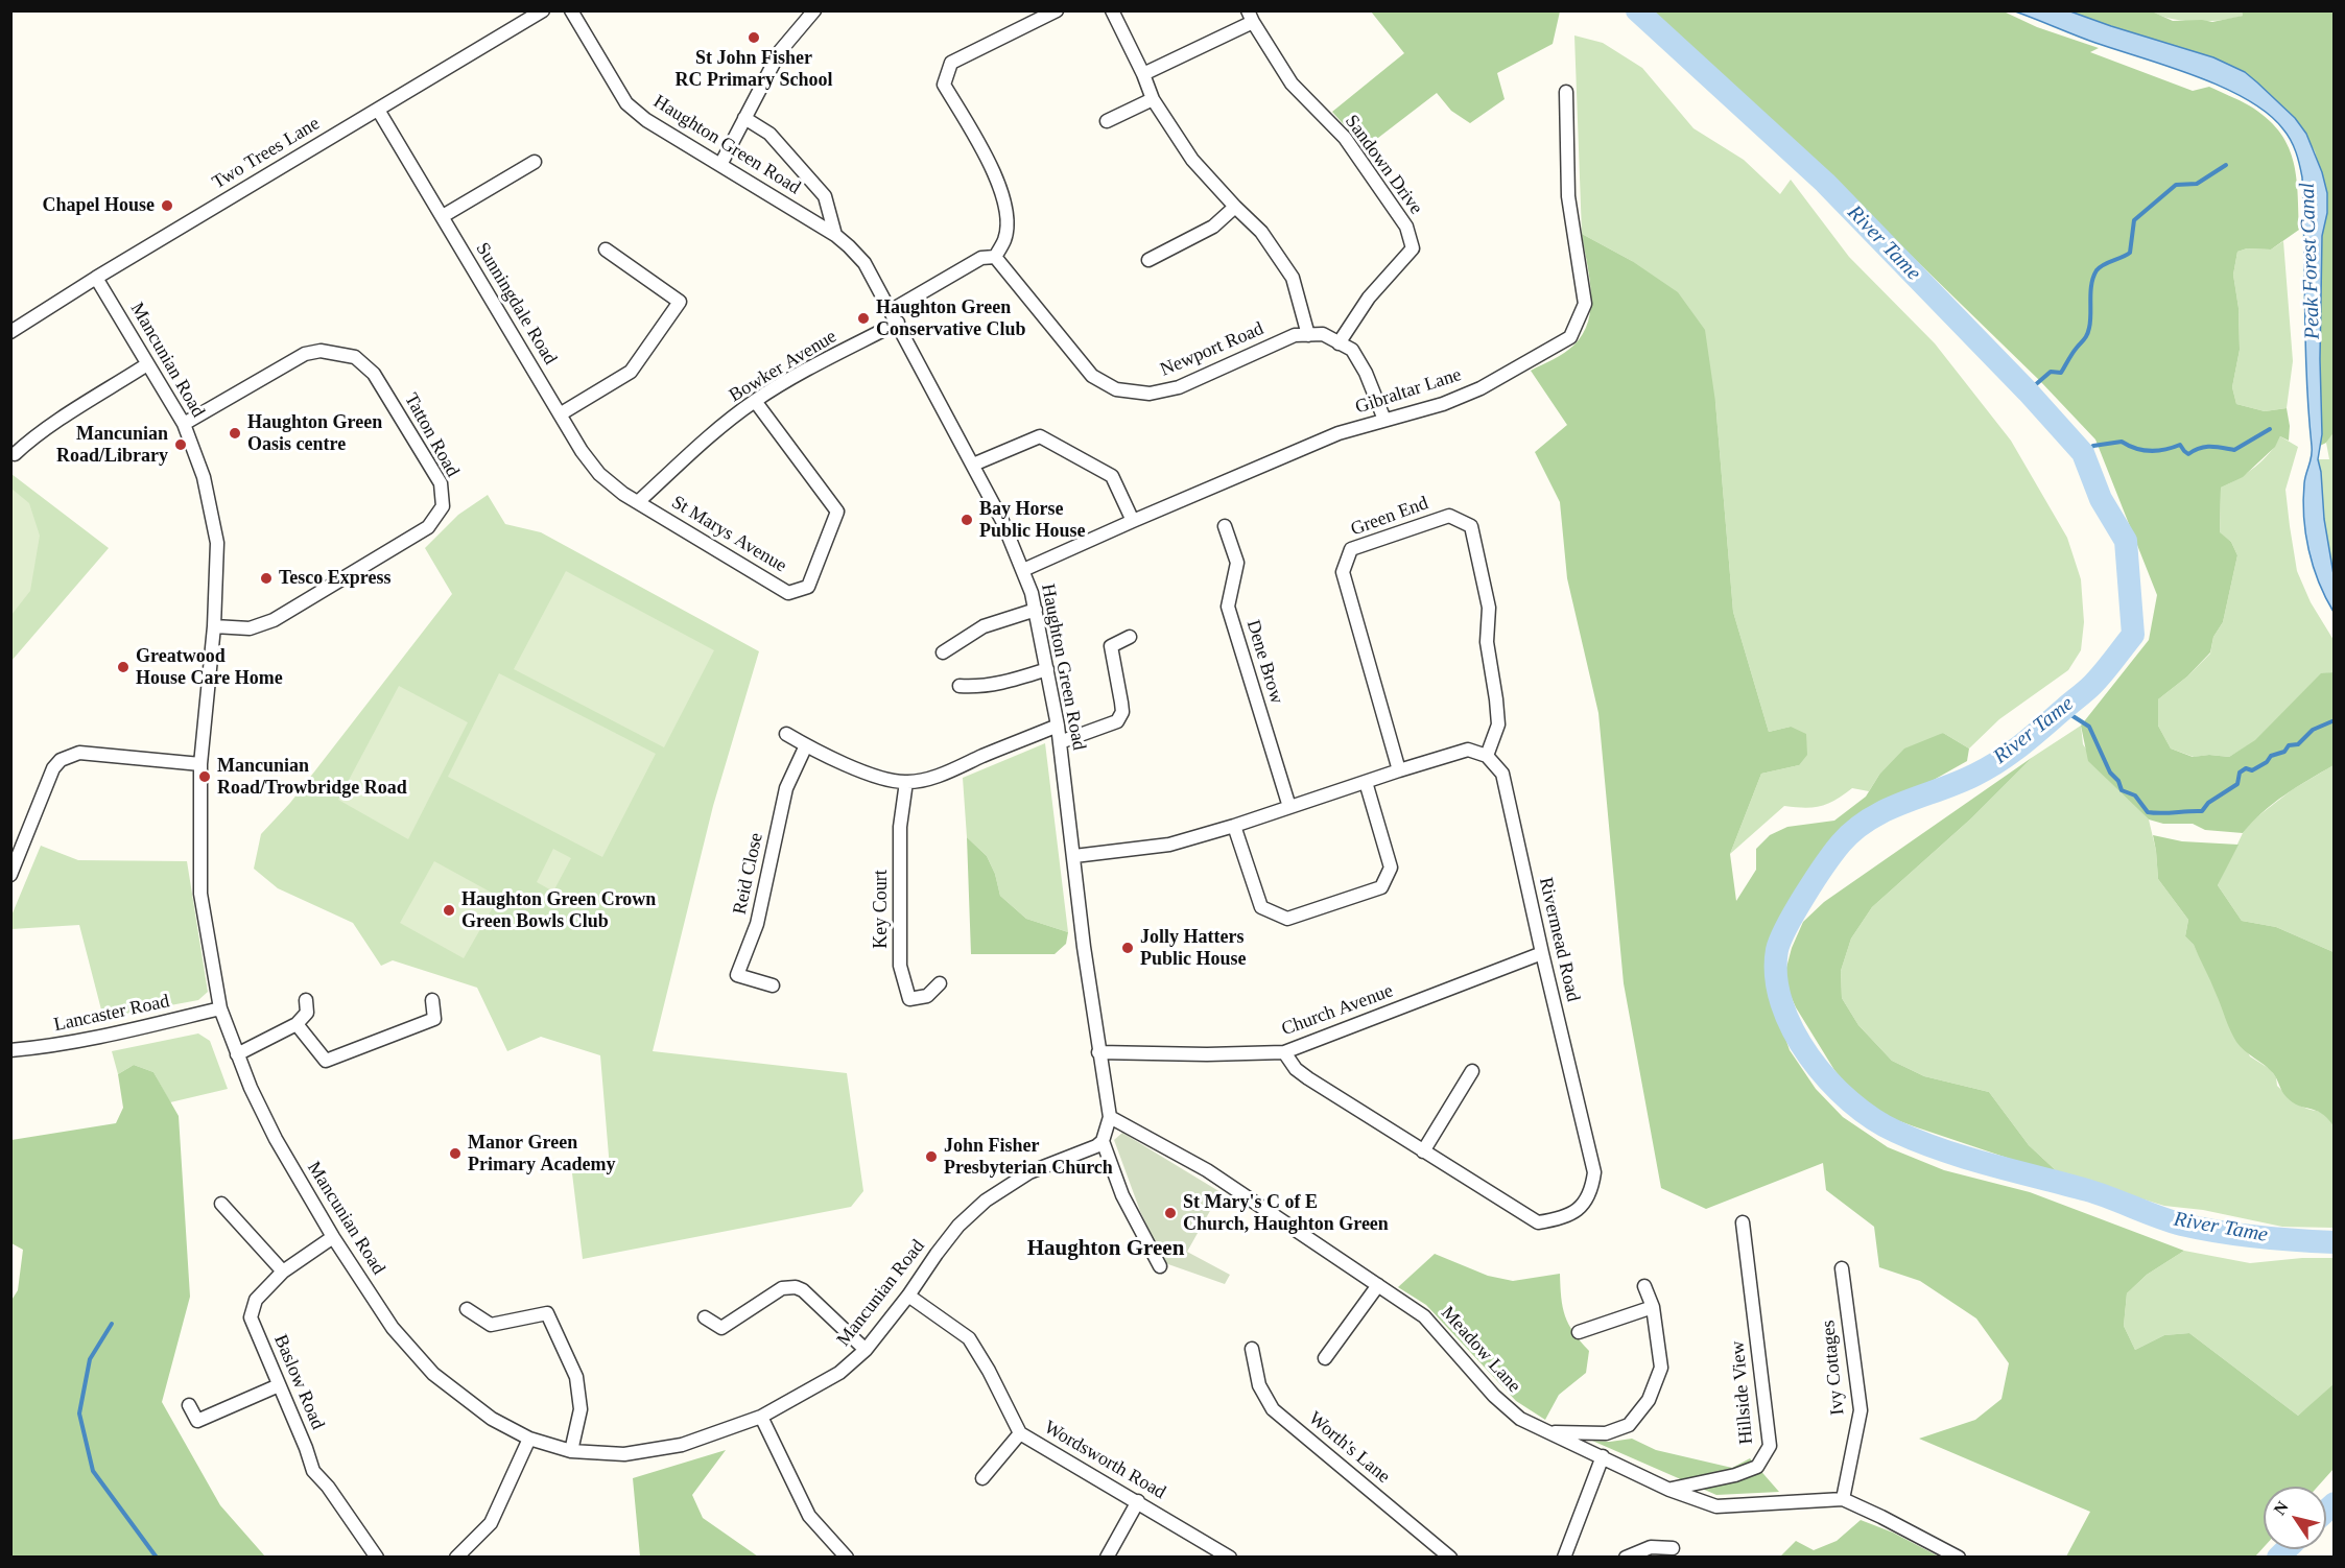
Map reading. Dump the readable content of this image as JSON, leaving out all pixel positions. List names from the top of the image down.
{
  "streets": {
    "street": [
      "Haughton Green Road",
      "Two Trees Lane",
      "Sandown Drive",
      "Sunningdale Road",
      "Newport Road",
      "Mancunian Road",
      "Bowker Avenue",
      "Gibraltar Lane",
      "Tatton Road",
      "Green End",
      "St Marys Avenue",
      "Dene Brow",
      "Reid Close",
      "Key Court",
      "Rivermead Road",
      "Church Avenue",
      "Lancaster Road",
      "Meadow Lane",
      "Ivy Cottages",
      "Baslow Road",
      "Hillside View",
      "Worth's Lane",
      "Wordsworth Road"
    ]
  },
  "crossings": [
    ["Haughton Green Road", "Bowker Avenue"],
    ["Haughton Green Road", "Gibraltar Lane"],
    ["Haughton Green Road", "Church Avenue"],
    ["Haughton Green Road", "Meadow Lane"],
    ["Two Trees Lane", "Sunningdale Road"],
    ["Two Trees Lane", "Mancunian Road"],
    ["Sandown Drive", "Newport Road"],
    ["Sunningdale Road", "Bowker Avenue"],
    ["Sunningdale Road", "St Marys Avenue"],
    ["Newport Road", "Gibraltar Lane"],
    ["Mancunian Road", "Tatton Road"],
    ["Mancunian Road", "Lancaster Road"],
    ["Mancunian Road", "Baslow Road"],
    ["Mancunian Road", "Wordsworth Road"],
    ["Bowker Avenue", "St Marys Avenue"],
    ["Green End", "Rivermead Road"],
    ["Rivermead Road", "Church Avenue"],
    ["Meadow Lane", "Ivy Cottages"],
    ["Meadow Lane", "Hillside View"]
  ],
  "districts": ["Haughton Green"],
  "water": ["River Tame", "Peak Forest Canal"],
  "places": [
    "St John Fisher RC Primary School",
    "Chapel House",
    "Haughton Green Conservative Club",
    "Haughton Green Oasis centre",
    "Mancunian Road/Library",
    "Bay Horse Public House",
    "Tesco Express",
    "Greatwood House Care Home",
    "Mancunian Road/Trowbridge Road",
    "Haughton Green Crown Green Bowls Club",
    "Jolly Hatters Public House",
    "Manor Green Primary Academy",
    "John Fisher Presbyterian Church",
    "St Mary's C of E Church, Haughton Green"
  ],
  "north": "top left"
}
